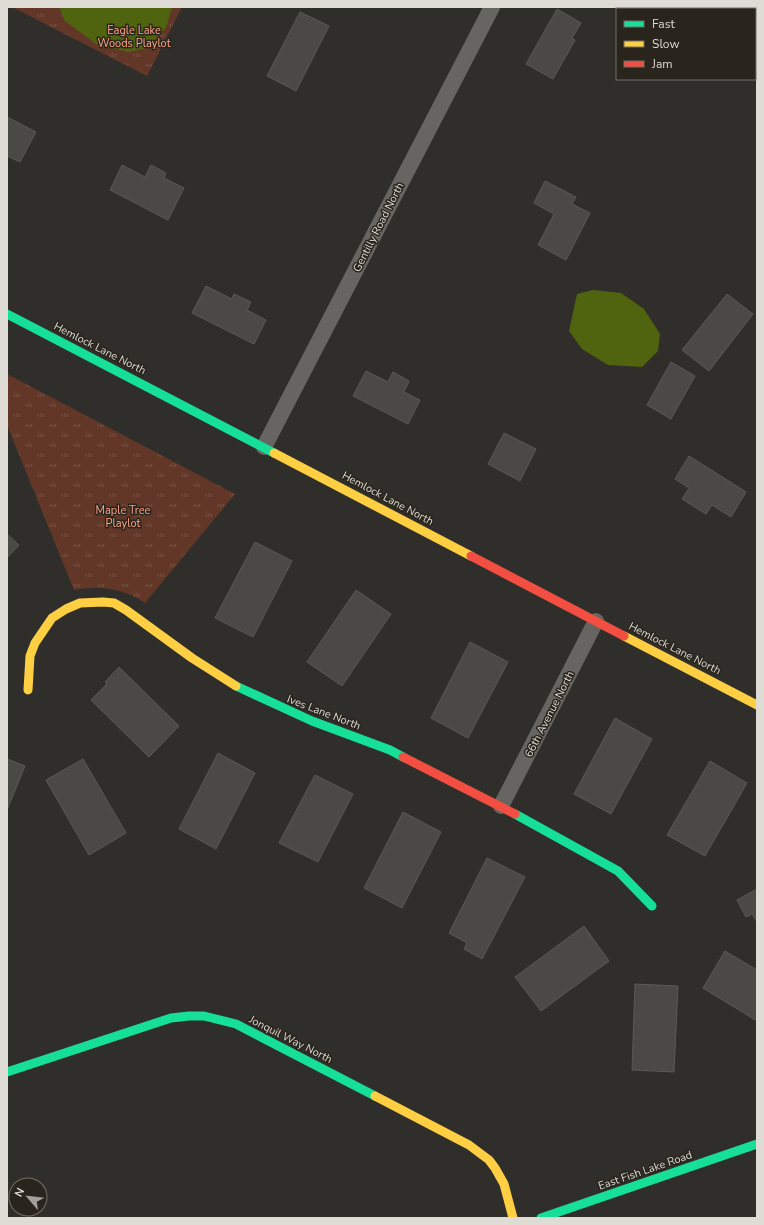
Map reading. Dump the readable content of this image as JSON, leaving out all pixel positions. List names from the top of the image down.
{
  "streets": {
    "street": [
      "Gentilly Road North",
      "Hemlock Lane North",
      "Ives Lane North",
      "66th Avenue North",
      "Jonquil Way North",
      "East Fish Lake Road"
    ]
  },
  "crossings": [
    ["Gentilly Road North", "Hemlock Lane North"],
    ["Hemlock Lane North", "66th Avenue North"],
    ["Ives Lane North", "66th Avenue North"]
  ],
  "parks": ["Eagle Lake Woods Playlot", "Maple Tree Playlot"],
  "legend": ["Fast", "Slow", "Jam"],
  "north": "top left"
}
